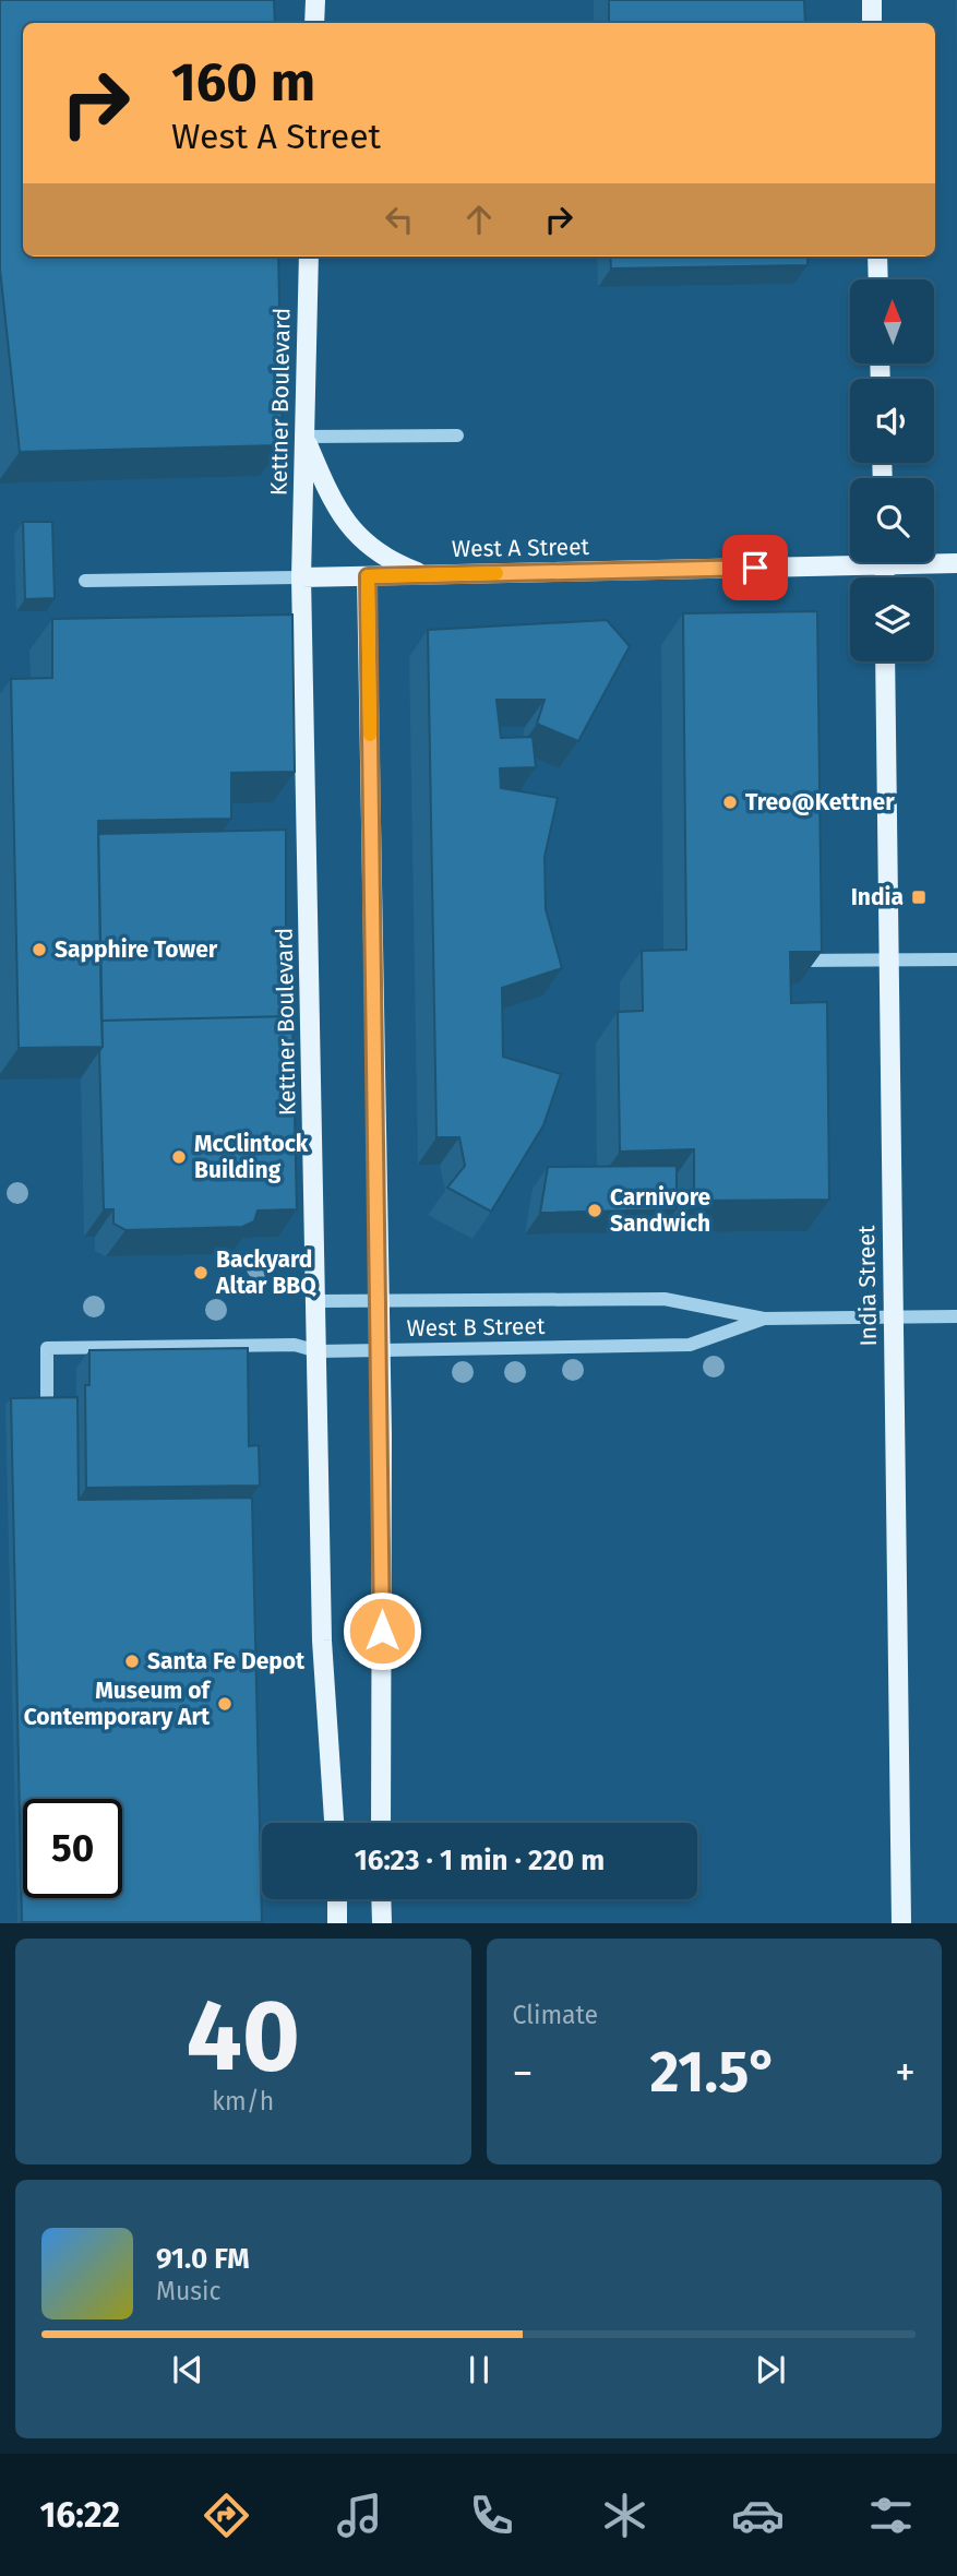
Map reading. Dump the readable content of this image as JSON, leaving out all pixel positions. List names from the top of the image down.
{
  "streets": {
    "main road": ["Kettner Boulevard", "West A Street", "India Street"],
    "street": ["West B Street"]
  },
  "crossings": [
    ["Kettner Boulevard", "West A Street"],
    ["Kettner Boulevard", "West B Street"],
    ["India Street", "West B Street"]
  ],
  "places": {
    "other": [
      "Treo@Kettner",
      "Sapphire Tower",
      "McClintock Building",
      "Carnivore Sandwich",
      "Backyard Altar BBQ",
      "Santa Fe Depot",
      "Museum of Contemporary Art"
    ],
    "transit": ["India"]
  },
  "north": "top",
  "page": {
    "turn": ["160 m", "West A Street"],
    "limit": "50",
    "trip": "16:23 · 1 min · 220 m",
    "tile": [
      ["40", "km/h"],
      "Climate"
    ],
    "heat": ["−", "21.5°", "+"],
    "song": ["91.0 FM", "Music"],
    "tabs": "16:22"
  }
}
